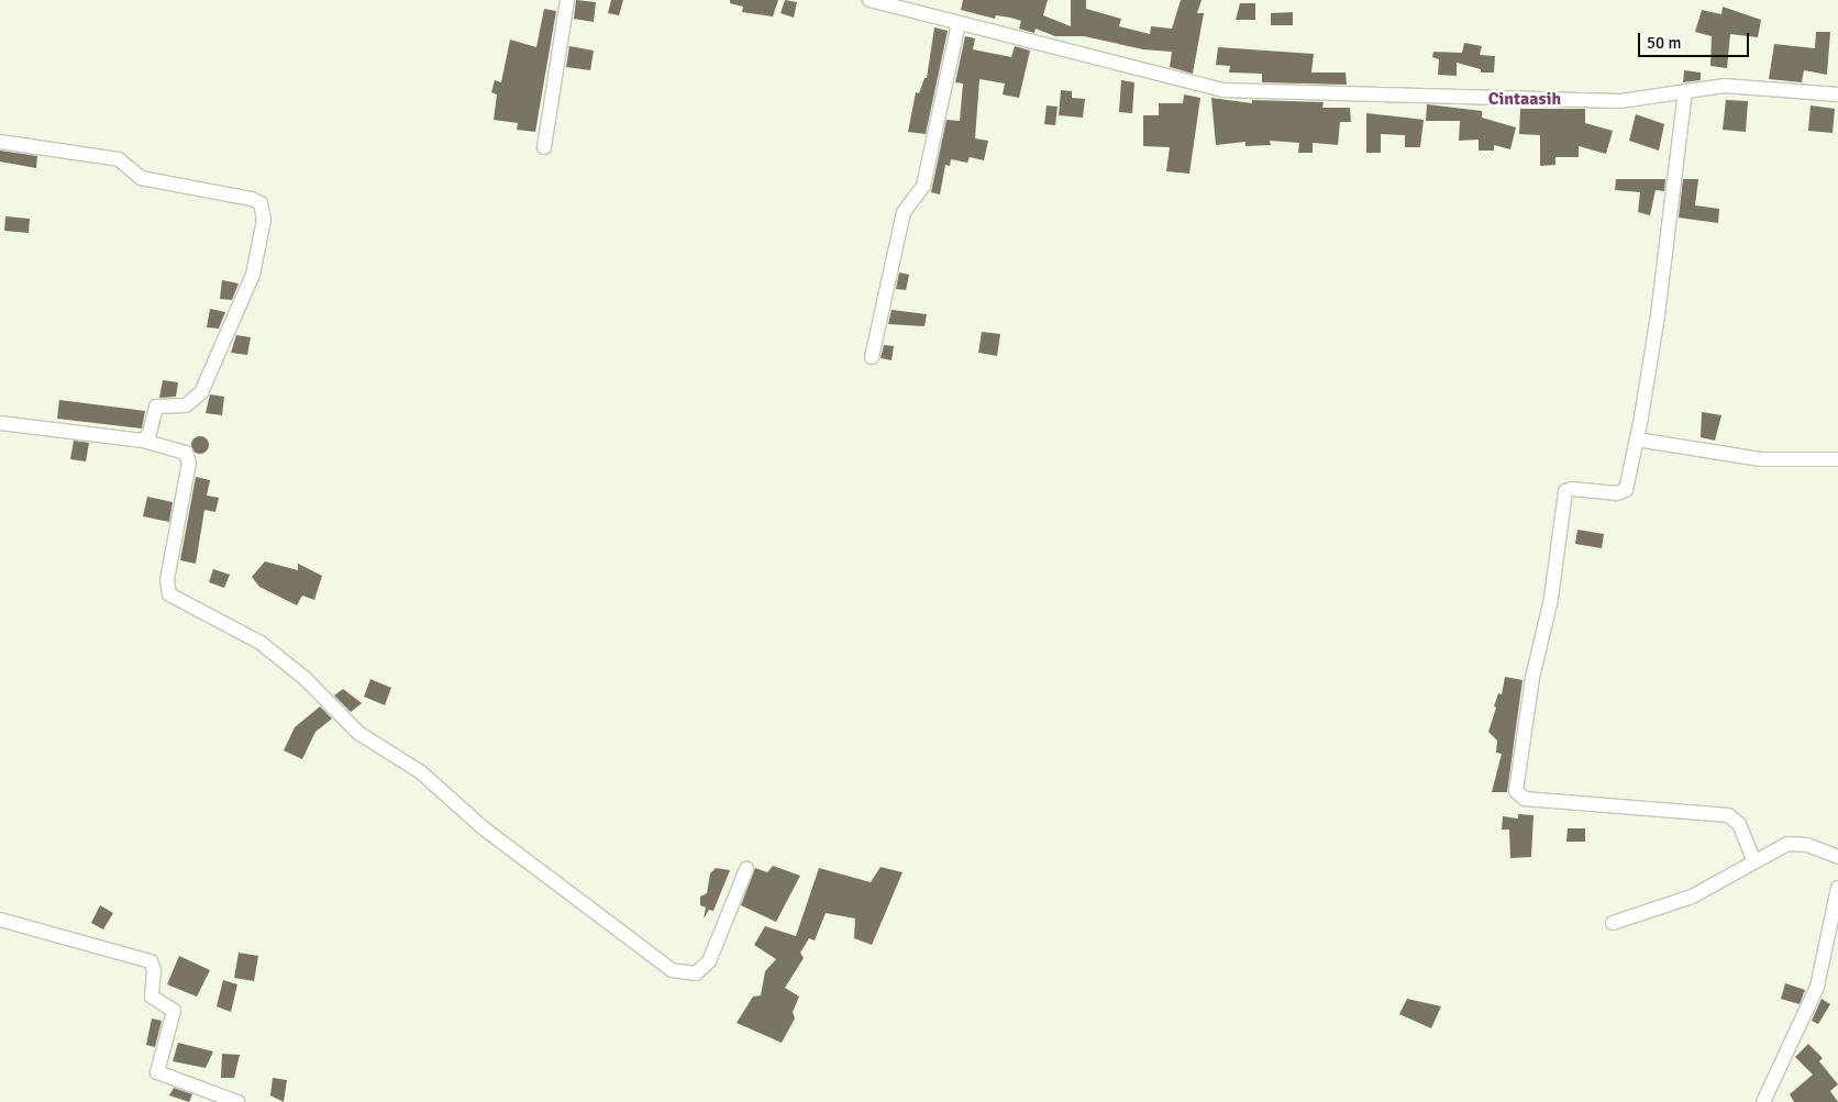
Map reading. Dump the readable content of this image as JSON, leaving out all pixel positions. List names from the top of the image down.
{
  "districts": ["Cintaasih"],
  "scale_bar": "50 m"
}
